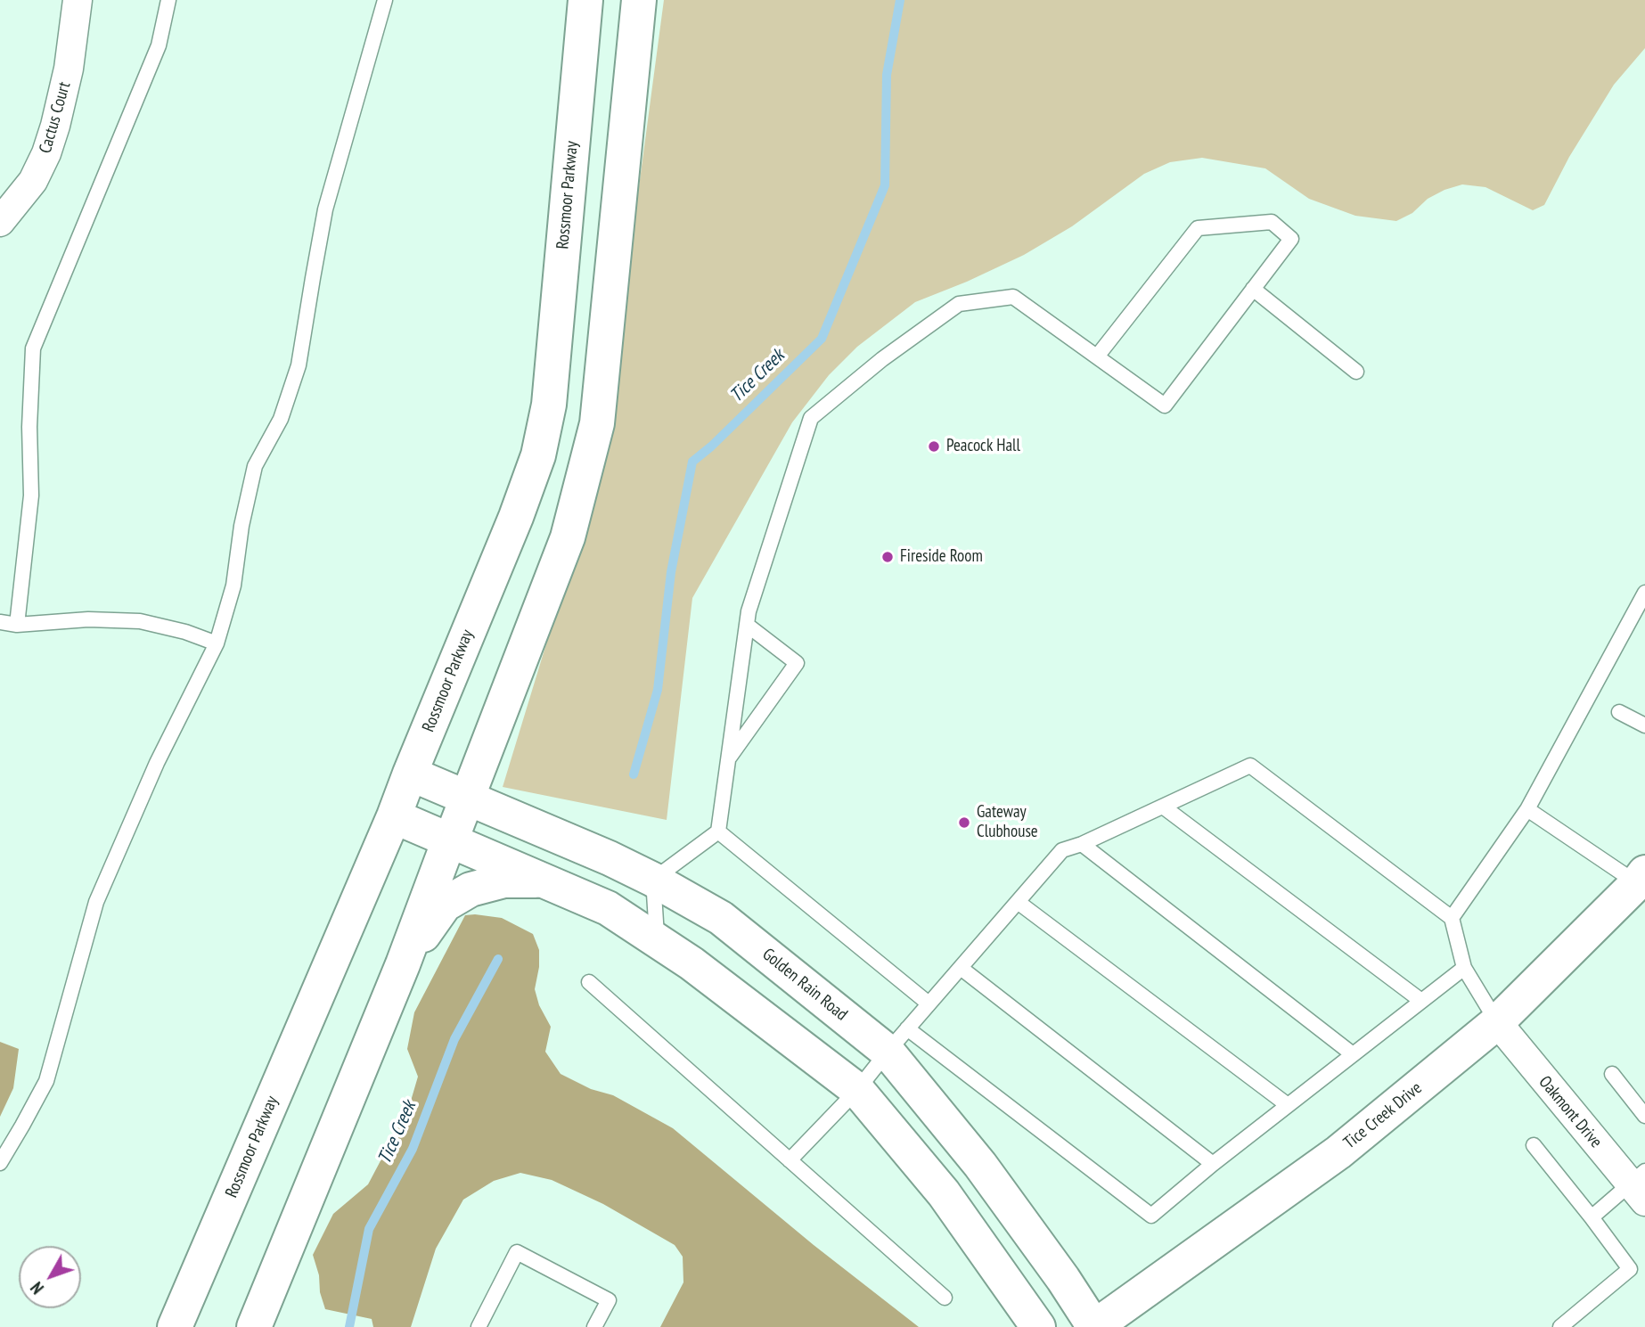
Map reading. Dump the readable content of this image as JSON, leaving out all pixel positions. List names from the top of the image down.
{
  "streets": {
    "street": [
      "Cactus Court",
      "Rossmoor Parkway",
      "Golden Rain Road",
      "Oakmont Drive",
      "Tice Creek Drive"
    ]
  },
  "crossings": [
    ["Rossmoor Parkway", "Golden Rain Road"],
    ["Golden Rain Road", "Tice Creek Drive"],
    ["Oakmont Drive", "Tice Creek Drive"]
  ],
  "water": ["Tice Creek"],
  "places": ["Peacock Hall", "Fireside Room", "Gateway Clubhouse"],
  "north": "bottom left"
}
